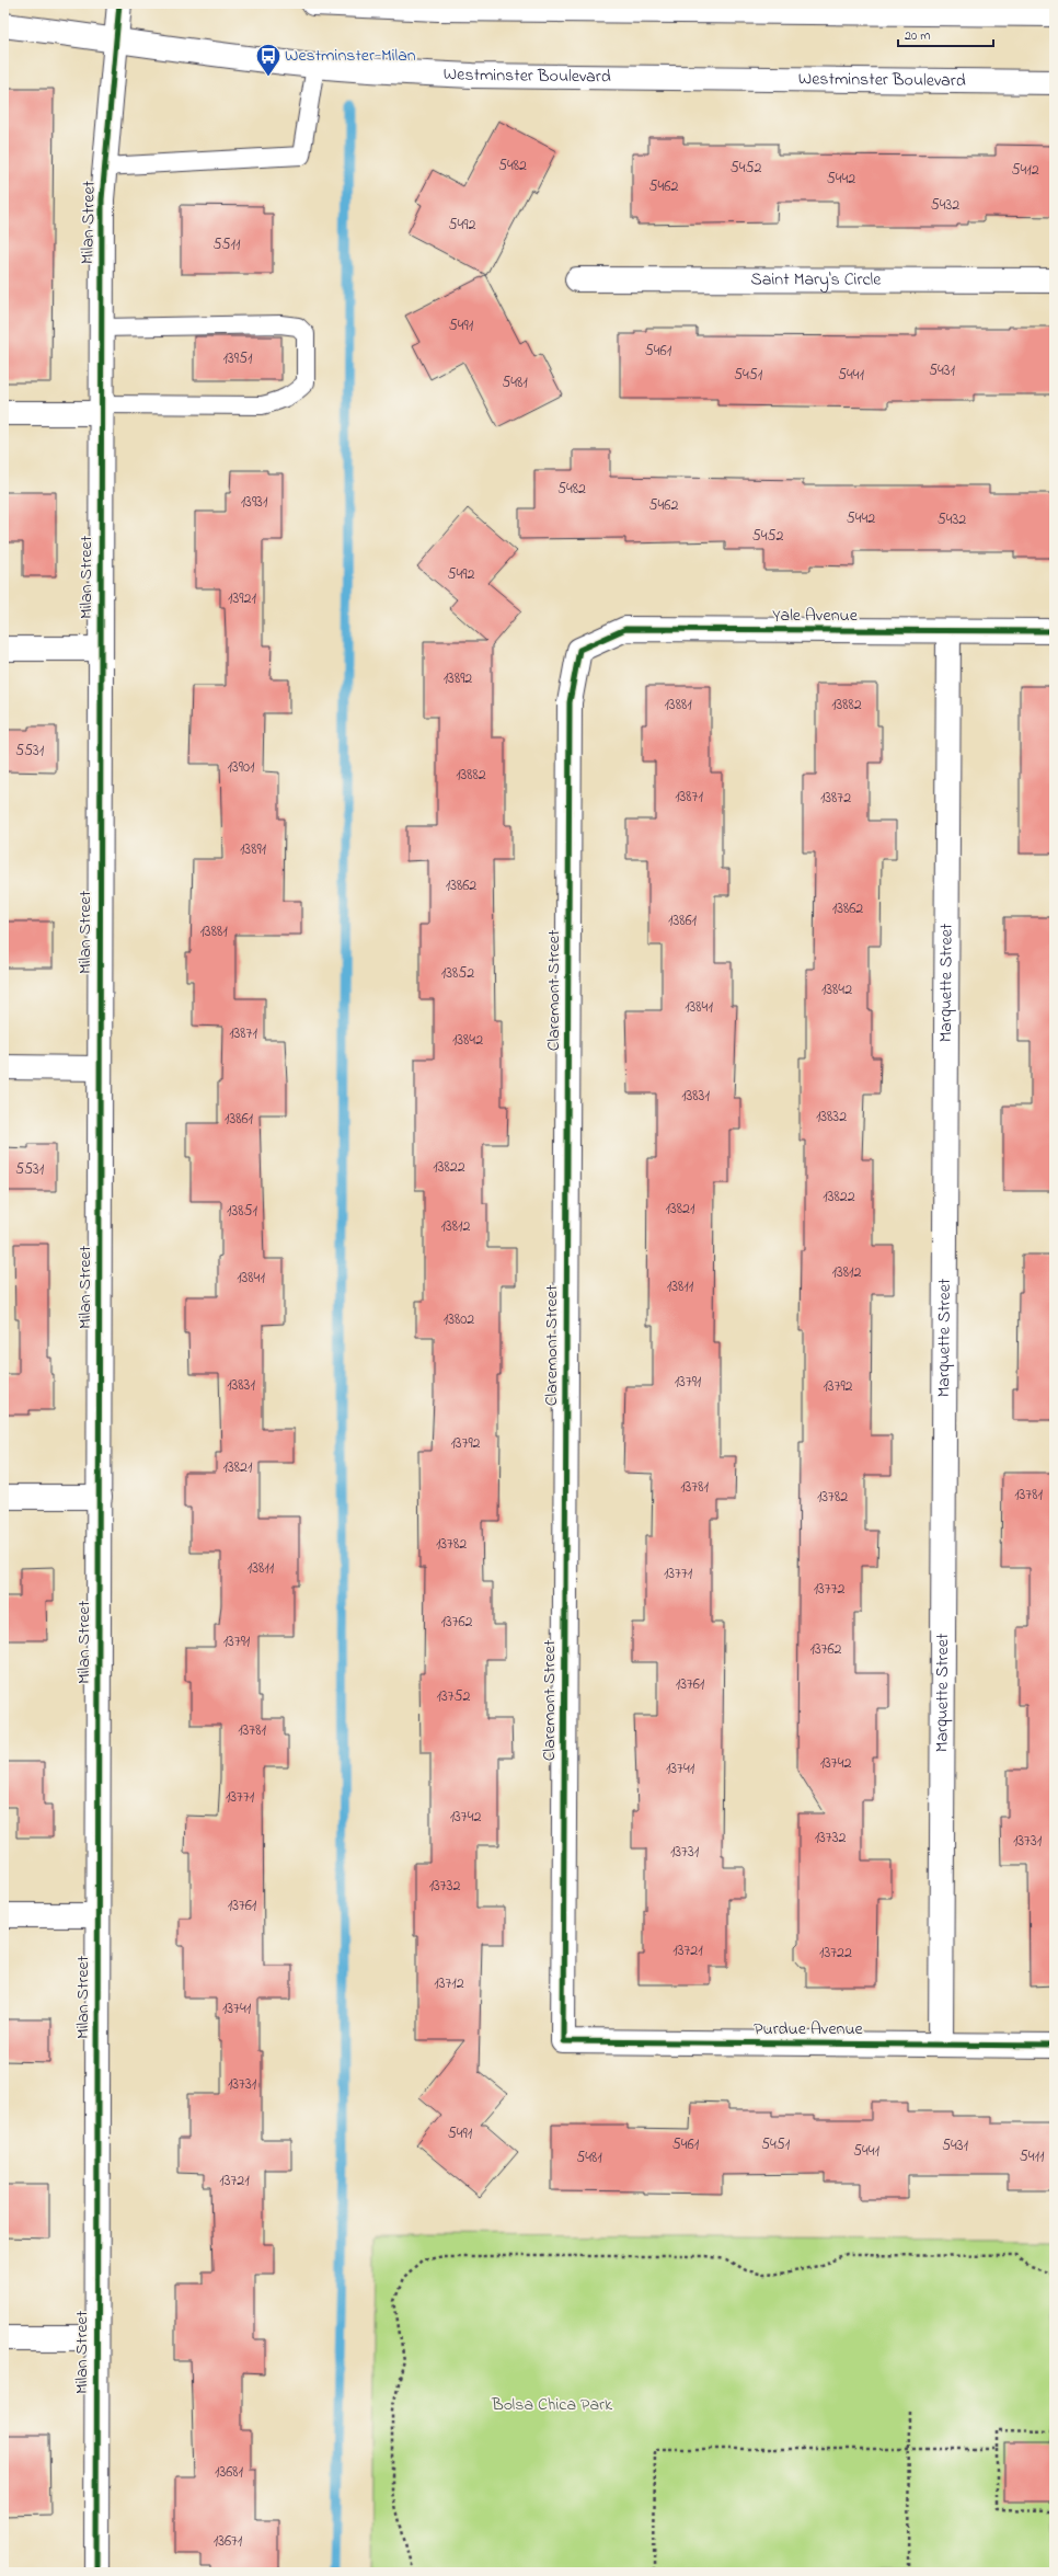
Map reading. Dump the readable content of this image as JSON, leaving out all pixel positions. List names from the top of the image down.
{
  "streets": {
    "street": [
      "Westminster Boulevard",
      "Milan Street",
      "Saint Mary's Circle",
      "Yale Avenue",
      "Marquette Street",
      "Claremont Street",
      "Purdue Avenue"
    ]
  },
  "crossings": [
    ["Westminster Boulevard", "Milan Street"],
    ["Yale Avenue", "Marquette Street"],
    ["Yale Avenue", "Claremont Street"],
    ["Marquette Street", "Purdue Avenue"],
    ["Claremont Street", "Purdue Avenue"]
  ],
  "parks": ["Bolsa Chica Park"],
  "places": {
    "bus stop": ["Westminster-Milan"]
  },
  "house_numbers": [
    "5482",
    "5452",
    "5412",
    "5442",
    "5462",
    "5432",
    "5492",
    "5511",
    "5491",
    "5461",
    "13951",
    "5431",
    "5451",
    "5441",
    "5481",
    "5482",
    "13931",
    "5462",
    "5442",
    "5432",
    "5452",
    "5492",
    "13921",
    "13892",
    "13881",
    "13882",
    "5531",
    "13901",
    "13882",
    "13871",
    "13872",
    "13891",
    "13862",
    "13862",
    "13861",
    "13881",
    "13852",
    "13842",
    "13841",
    "13871",
    "13842",
    "13831",
    "13832",
    "13861",
    "13822",
    "5531",
    "13822",
    "13821",
    "13851",
    "13812",
    "13812",
    "13841",
    "13811",
    "13802",
    "13791",
    "13831",
    "13792",
    "13792",
    "13821",
    "13781",
    "13781",
    "13782",
    "13782",
    "13811",
    "13771",
    "13772",
    "13762",
    "13791",
    "13762",
    "13761",
    "13752",
    "13781",
    "13742",
    "13741",
    "13771",
    "13742",
    "13732",
    "13731",
    "13731",
    "13732",
    "13761",
    "13721",
    "13722",
    "13712",
    "13741",
    "13731",
    "5491",
    "5461",
    "5451",
    "5431",
    "5441",
    "5411",
    "5481",
    "13721",
    "13681",
    "13671"
  ],
  "scale_bar": "20 m"
}
